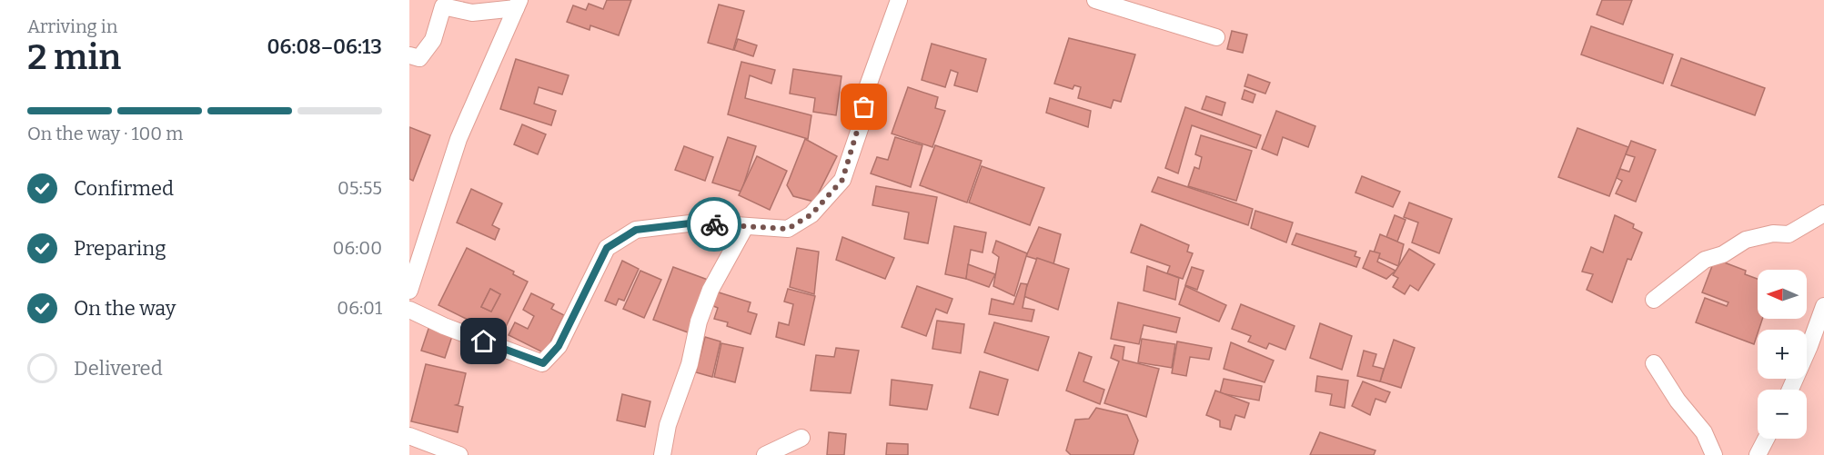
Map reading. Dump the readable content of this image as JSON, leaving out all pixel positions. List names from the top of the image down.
{
  "north": "left",
  "page": {
    "heading": ["2 min", "Arriving in", "06:08–06:13"],
    "bar": "On the way · 100 m",
    "list": [
      ["Confirmed", "05:55"],
      ["Preparing", "06:00"],
      ["On the way", "06:01"],
      "Delivered"
    ],
    "map_buttons": ["+", "−"]
  }
}
